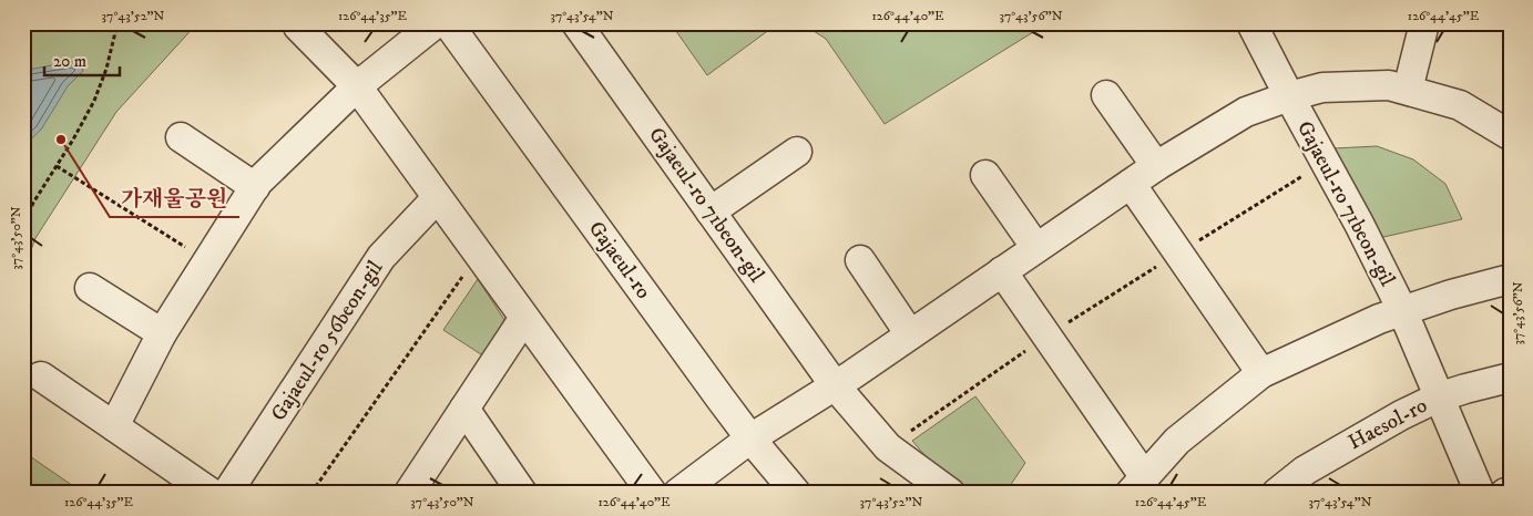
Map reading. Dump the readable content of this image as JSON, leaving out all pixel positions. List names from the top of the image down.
{
  "streets": {
    "street": [
      "Gajaeul-ro 71beon-gil",
      "Gajaeul-ro",
      "Gajaeul-ro 56beon-gil",
      "Haesol-ro"
    ]
  },
  "crossings": [
    ["Gajaeul-ro 71beon-gil", "Gajaeul-ro"],
    ["Gajaeul-ro 71beon-gil", "Haesol-ro"]
  ],
  "places": ["가재울공원"],
  "scale_bar": "20 m",
  "coordinates": [
    "37°43'52\"N",
    "126°44'35\"E",
    "37°43'54\"N",
    "126°44'40\"E",
    "37°43'56\"N",
    "126°44'45\"E",
    "37°43'50\"N"
  ]
}
